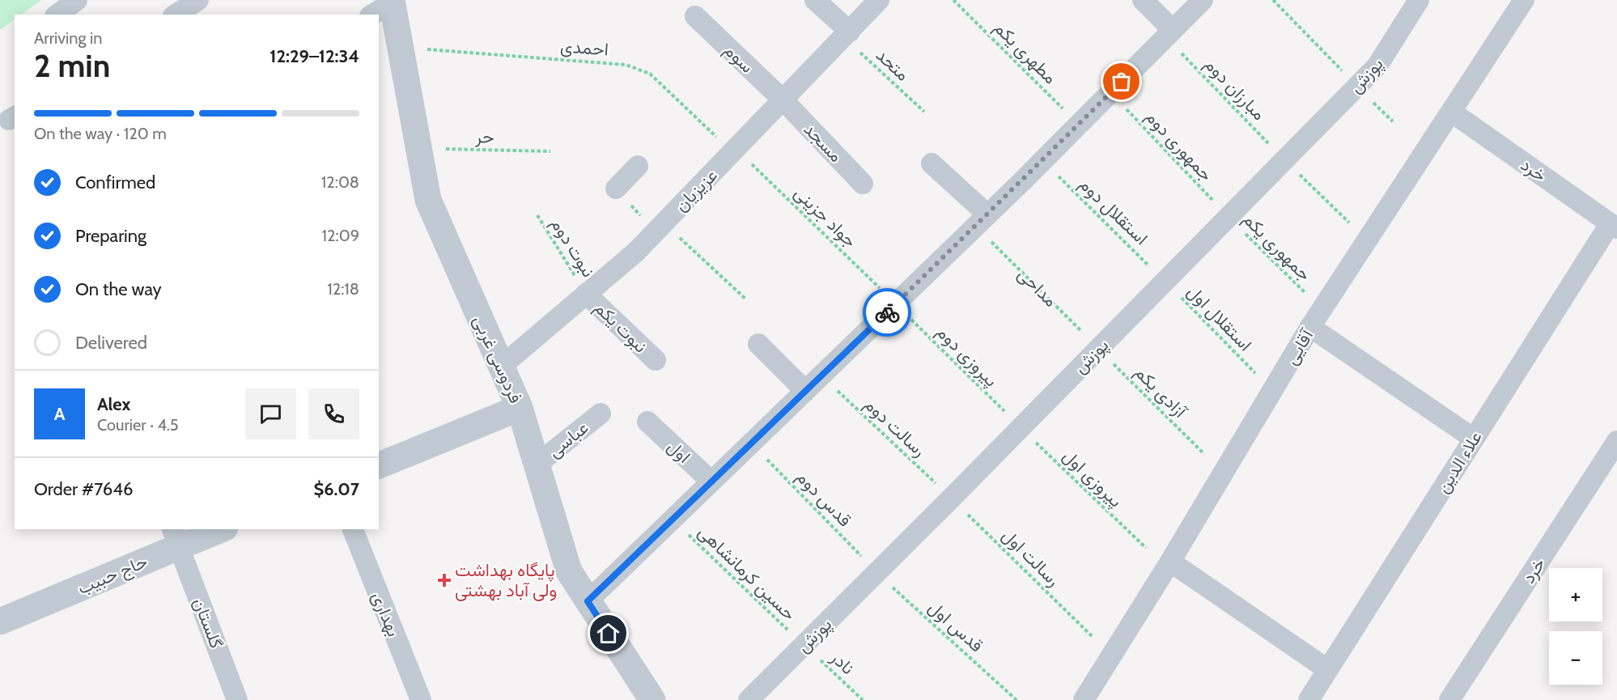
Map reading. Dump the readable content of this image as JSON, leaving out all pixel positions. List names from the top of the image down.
{
  "streets": {
    "street": [
      "سوم",
      "پوزش",
      "مسجد",
      "خرد",
      "عزیزیان",
      "نبوت یکم",
      "آقایی",
      "فردوسی غربی",
      "عباسی",
      "اول",
      "علاء الدین",
      "حاج حبیب",
      "بهداری",
      "گلستان"
    ],
    "path": [
      "احمدی",
      "مطهری یکم",
      "متحد",
      "مبارزان دوم",
      "حر",
      "جمهوری دوم",
      "استقلال دوم",
      "جواد جزینی",
      "جمهوری یکم",
      "نبوت دوم",
      "مداحی",
      "استقلال اول",
      "پیروزی دوم",
      "آزادی یکم",
      "رسالت دوم",
      "پیروزی اول",
      "قدس دوم",
      "رسالت اول",
      "حسین کرمانشاهی",
      "قدس اول",
      "نادر"
    ]
  },
  "crossings": [
    ["احمدی", "عزیزیان"],
    ["احمدی", "جواد جزینی"],
    ["احمدی", "فردوسی غربی"],
    ["سوم", "مسجد"],
    ["سوم", "عزیزیان"],
    ["متحد", "عزیزیان"],
    ["پوزش", "مبارزان دوم"],
    ["پوزش", "جمهوری دوم"],
    ["پوزش", "استقلال دوم"],
    ["پوزش", "جمهوری یکم"],
    ["پوزش", "مداحی"],
    ["پوزش", "استقلال اول"],
    ["پوزش", "پیروزی دوم"],
    ["پوزش", "آزادی یکم"],
    ["پوزش", "رسالت دوم"],
    ["پوزش", "پیروزی اول"],
    ["پوزش", "قدس دوم"],
    ["پوزش", "رسالت اول"],
    ["پوزش", "حسین کرمانشاهی"],
    ["پوزش", "قدس اول"],
    ["پوزش", "نادر"],
    ["حر", "فردوسی غربی"],
    ["مسجد", "عزیزیان"],
    ["جمهوری دوم", "جمهوری یکم"],
    ["خرد", "آقایی"],
    ["خرد", "علاء الدین"],
    ["عزیزیان", "جواد جزینی"],
    ["عزیزیان", "نبوت دوم"],
    ["عزیزیان", "نبوت یکم"],
    ["عزیزیان", "فردوسی غربی"],
    ["استقلال دوم", "استقلال اول"],
    ["جواد جزینی", "پیروزی دوم"],
    ["نبوت دوم", "نبوت یکم"],
    ["مداحی", "آزادی یکم"],
    ["پیروزی دوم", "پیروزی اول"],
    ["فردوسی غربی", "عباسی"],
    ["رسالت دوم", "رسالت اول"],
    ["قدس دوم", "قدس اول"],
    ["حسین کرمانشاهی", "نادر"],
    ["حاج حبیب", "گلستان"]
  ],
  "places": {
    "health": ["پایگاه بهداشت ولی آباد بهشتی"]
  },
  "page": {
    "heading": ["2 min", "Arriving in", "12:29–12:34"],
    "panel": [
      "Alex",
      "Courier · 4.5",
      "Order #7646",
      "$6.07"
    ],
    "bar": "On the way · 120 m",
    "list": [
      ["Confirmed", "12:08"],
      ["Preparing", "12:09"],
      ["On the way", "12:18"],
      "Delivered"
    ],
    "round": "A",
    "map_buttons": ["+", "−"]
  }
}
